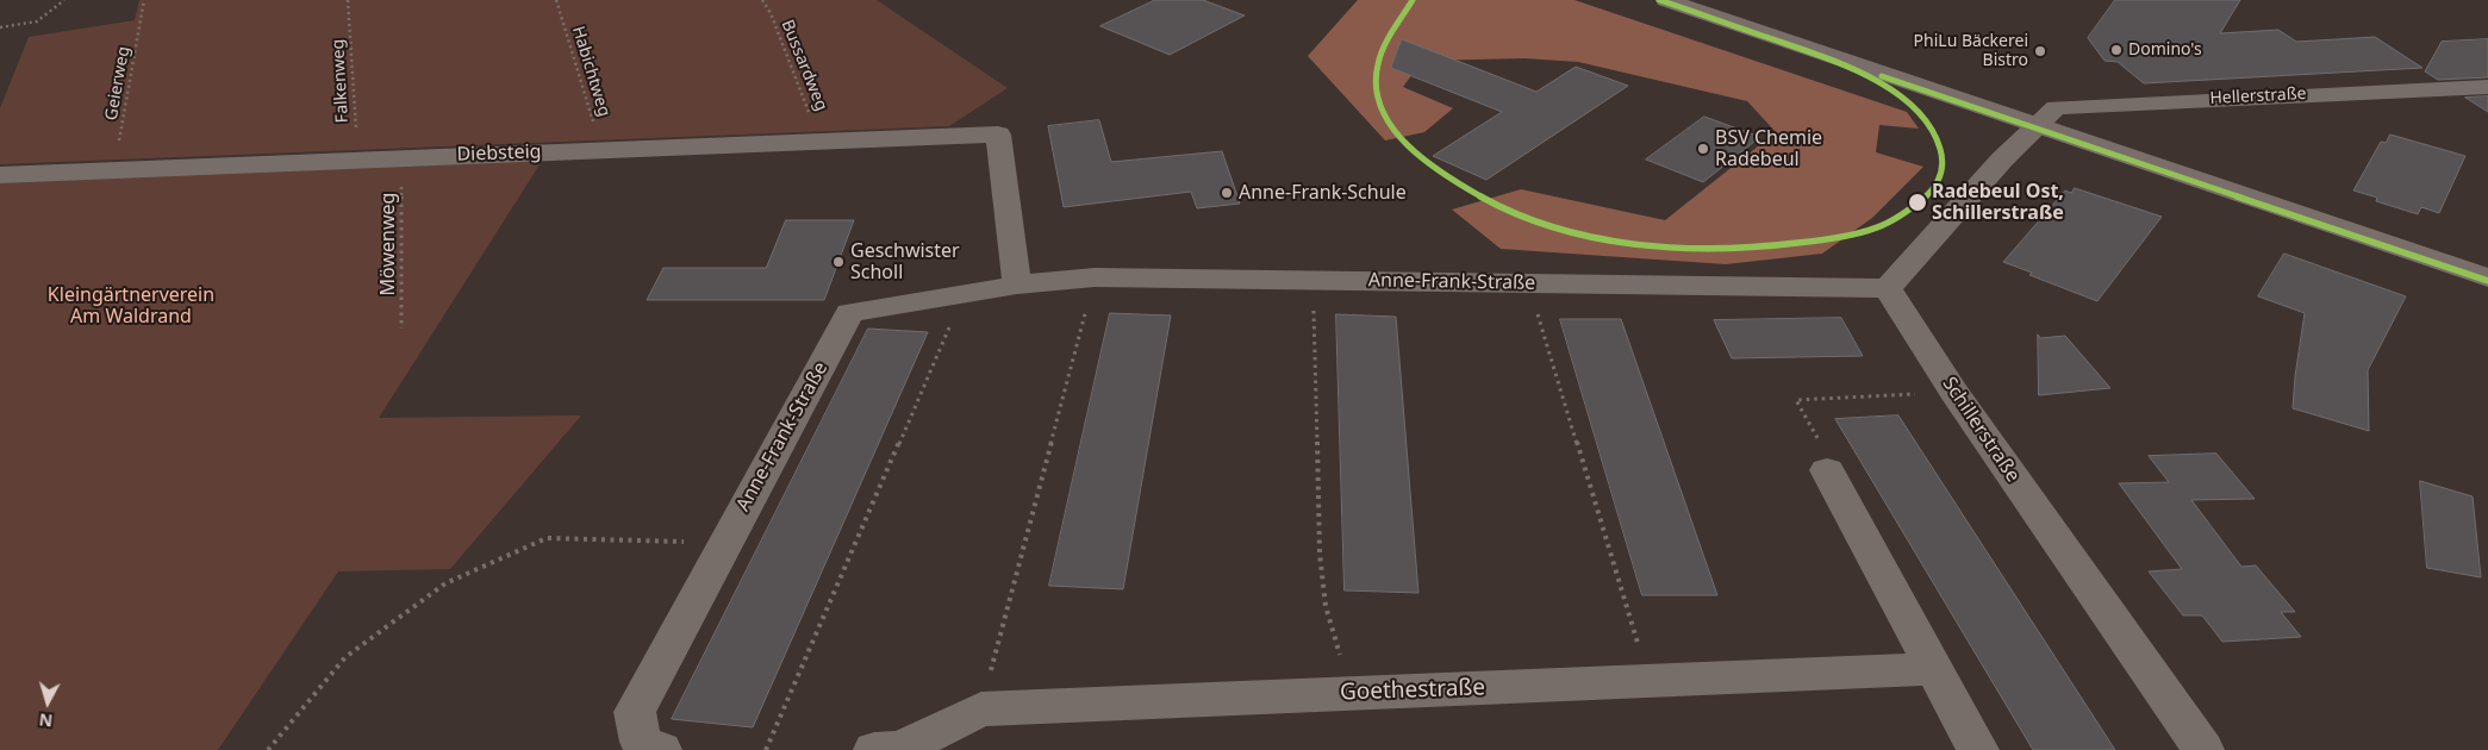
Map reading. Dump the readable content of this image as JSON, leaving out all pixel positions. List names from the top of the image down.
{
  "streets": {
    "street": [
      "Hellerstraße",
      "Diebsteig",
      "Anne-Frank-Straße",
      "Schillerstraße",
      "Goethestraße"
    ],
    "path": [
      "Bussardweg",
      "Habichtweg",
      "Falkenweg",
      "Geierweg",
      "Möwenweg"
    ]
  },
  "crossings": [
    ["Bussardweg", "Diebsteig"],
    ["Habichtweg", "Diebsteig"],
    ["Falkenweg", "Diebsteig"],
    ["Geierweg", "Diebsteig"],
    ["Diebsteig", "Möwenweg"],
    ["Diebsteig", "Anne-Frank-Straße"],
    ["Anne-Frank-Straße", "Schillerstraße"]
  ],
  "parks": ["Kleingärtnerverein Am Waldrand"],
  "places": [
    "Domino's",
    "PhiLu Bäckerei Bistro",
    "BSV Chemie Radebeul",
    "Anne-Frank-Schule",
    "Radebeul Ost, Schillerstraße",
    "Geschwister Scholl"
  ],
  "north": "bottom"
}
